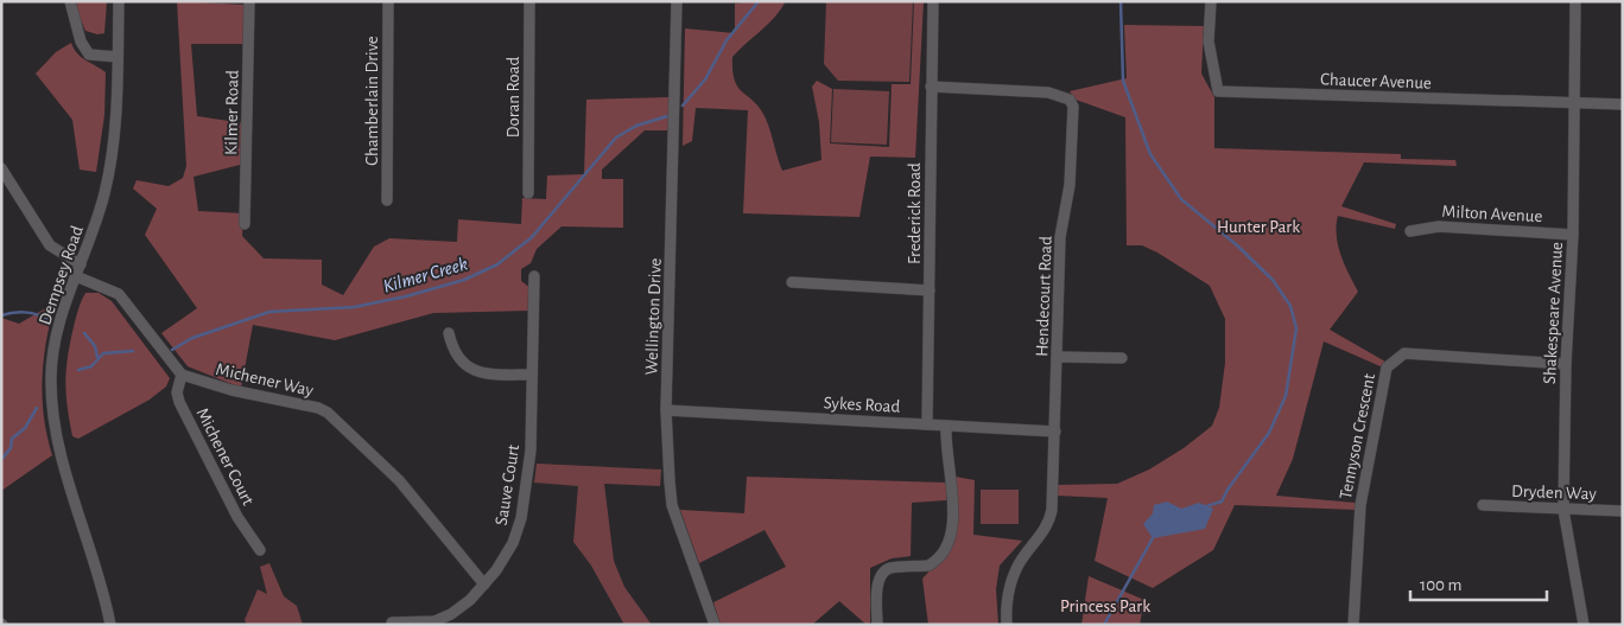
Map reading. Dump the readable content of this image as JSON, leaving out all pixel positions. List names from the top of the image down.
{
  "streets": {
    "street": [
      "Chaucer Avenue",
      "Doran Road",
      "Chamberlain Drive",
      "Kilmer Road",
      "Frederick Road",
      "Milton Avenue",
      "Dempsey Road",
      "Hendecourt Road",
      "Shakespeare Avenue",
      "Wellington Drive",
      "Michener Way",
      "Sykes Road",
      "Tennyson Crescent",
      "Michener Court",
      "Sauve Court",
      "Dryden Way"
    ]
  },
  "crossings": [
    ["Chaucer Avenue", "Shakespeare Avenue"],
    ["Frederick Road", "Hendecourt Road"],
    ["Frederick Road", "Sykes Road"],
    ["Milton Avenue", "Shakespeare Avenue"],
    ["Hendecourt Road", "Sykes Road"],
    ["Shakespeare Avenue", "Tennyson Crescent"],
    ["Shakespeare Avenue", "Dryden Way"],
    ["Wellington Drive", "Sykes Road"],
    ["Michener Way", "Michener Court"],
    ["Michener Way", "Sauve Court"]
  ],
  "water": ["Kilmer Creek"],
  "parks": ["Hunter Park", "Princess Park"],
  "scale_bar": "100 m"
}
